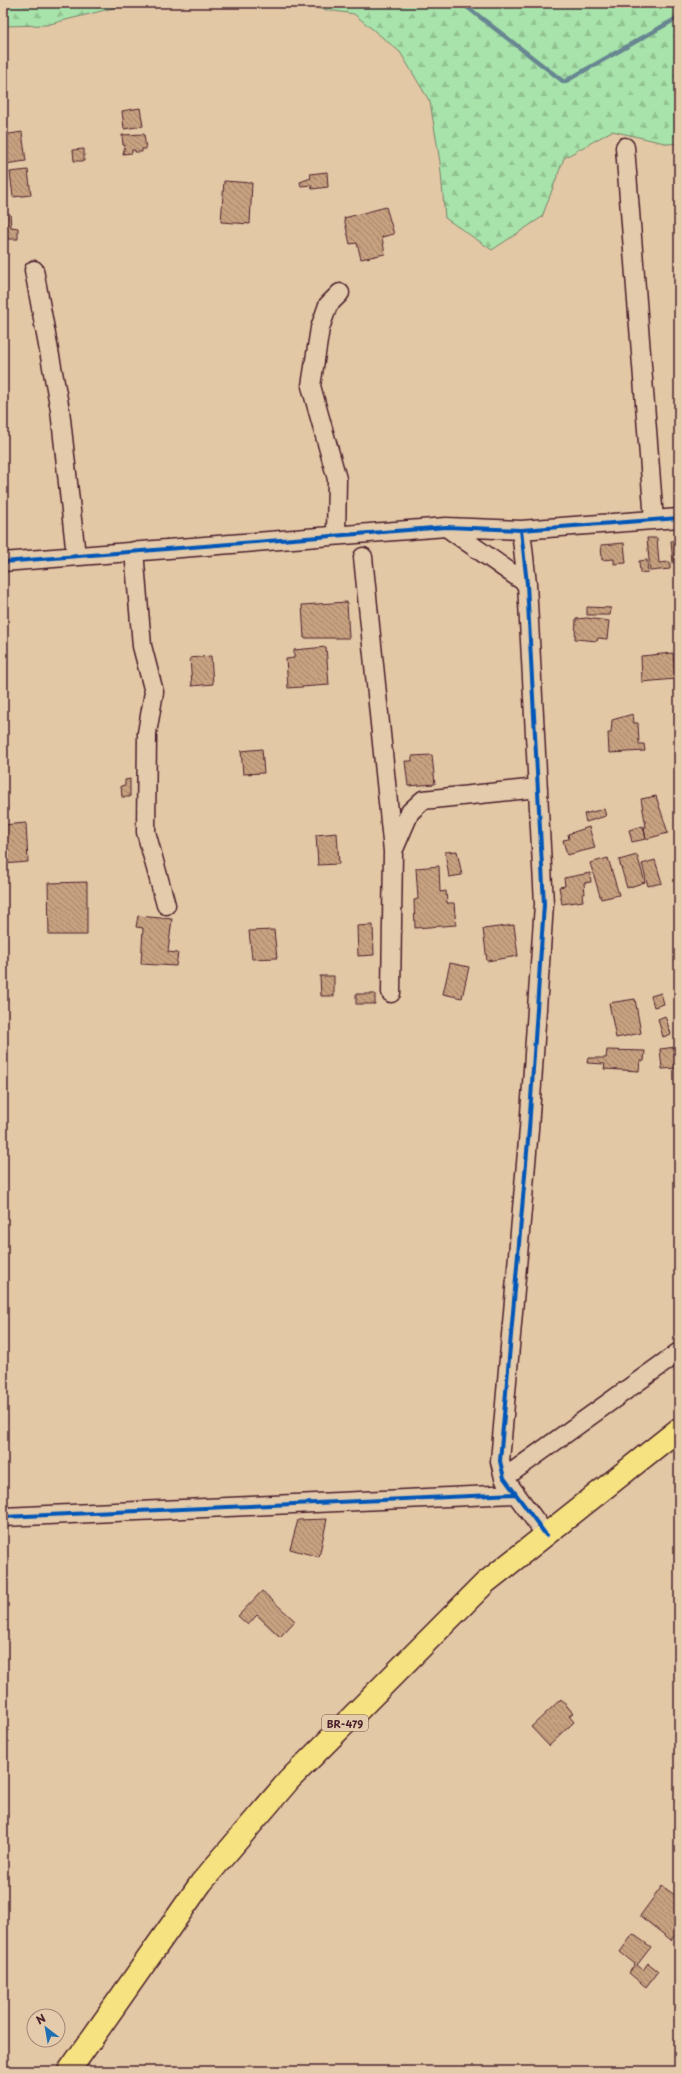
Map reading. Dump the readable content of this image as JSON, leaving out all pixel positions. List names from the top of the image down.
{
  "streets": {
    "main road": ["BR-479"]
  },
  "north": "top left"
}
